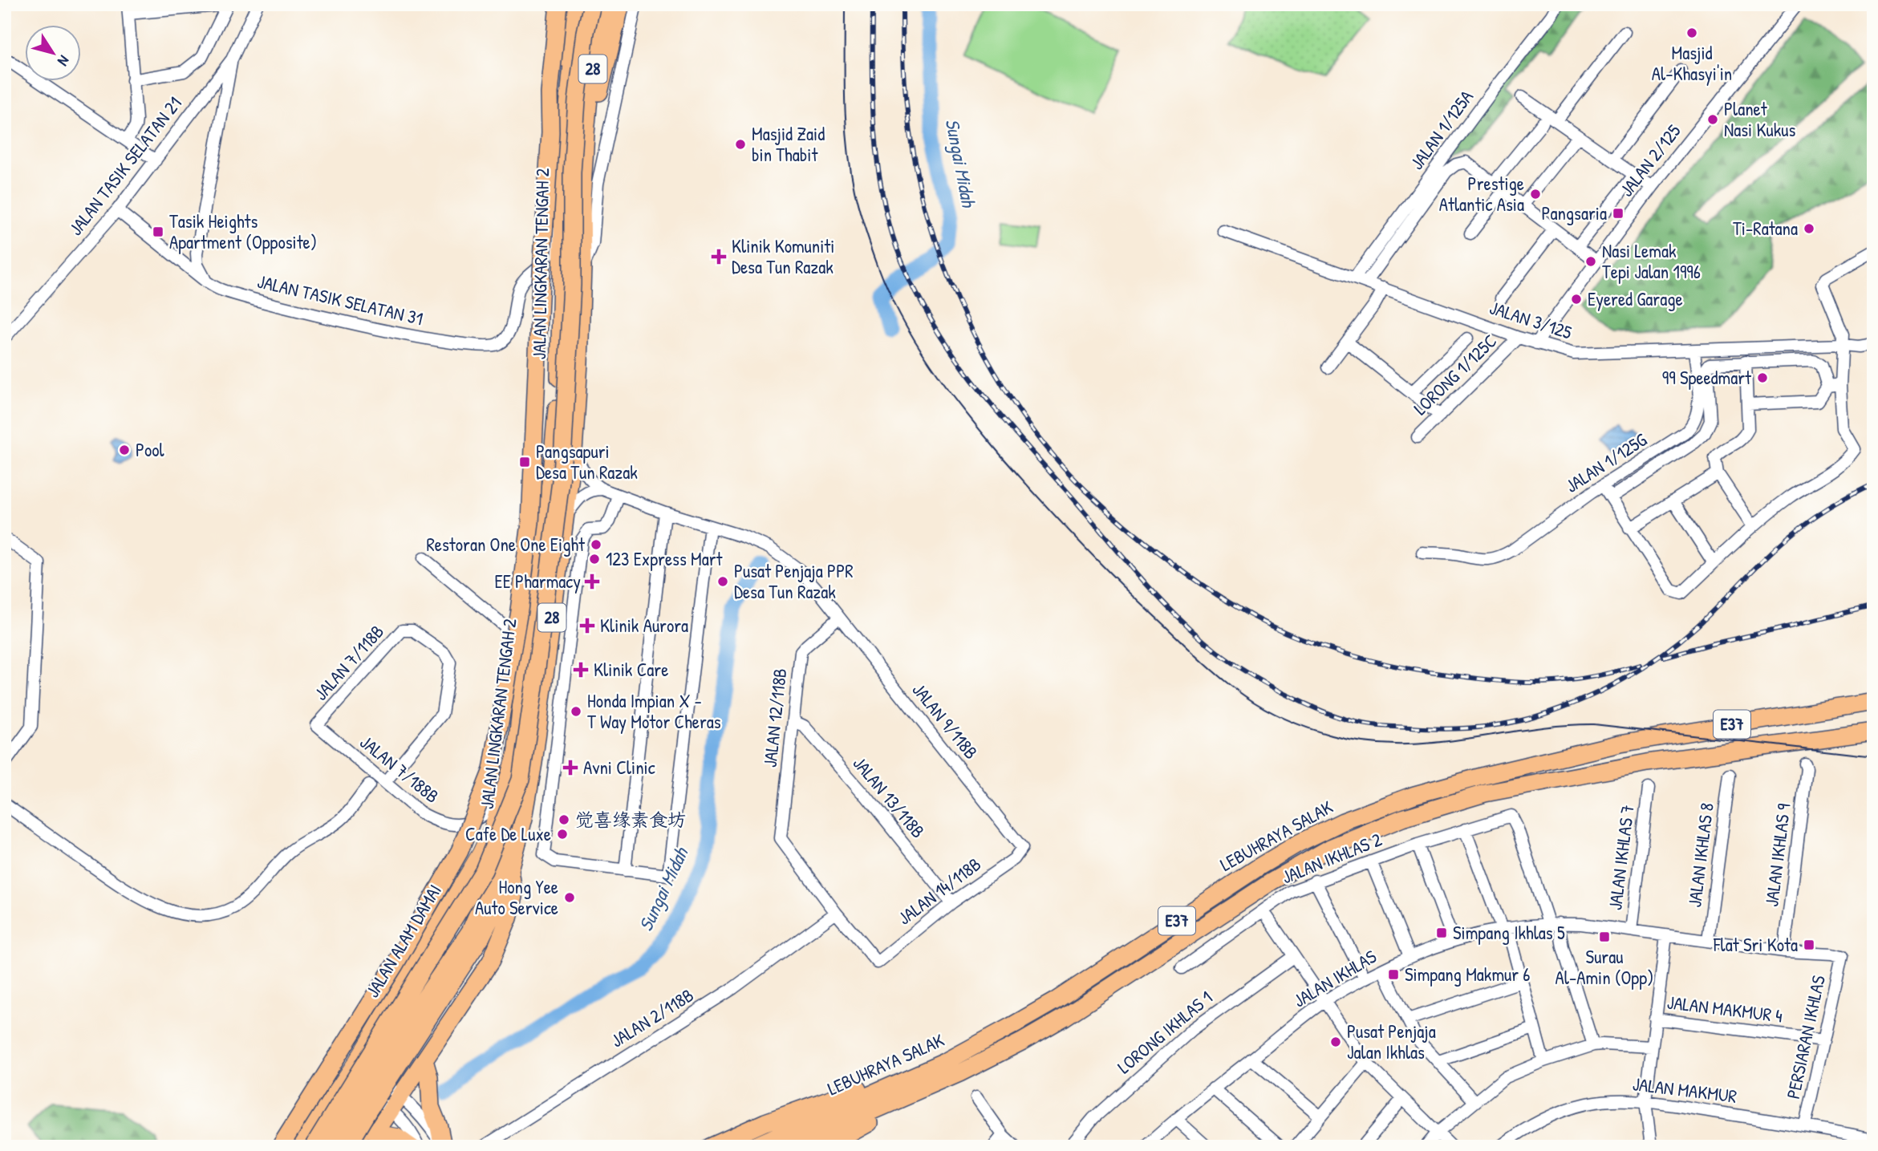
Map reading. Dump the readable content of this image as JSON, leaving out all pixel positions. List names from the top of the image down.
{
  "streets": {
    "highway": [
      "28",
      "JALAN LINGKARAN TENGAH 2",
      "E37",
      "LEBUHRAYA SALAK"
    ],
    "main road": ["JALAN ALAM DAMAI"],
    "street": [
      "JALAN 1/125A",
      "JALAN 2/125",
      "JALAN TASIK SELATAN 21",
      "JALAN TASIK SELATAN 31",
      "JALAN 3/125",
      "LORONG 1/125C",
      "JALAN 1/125G",
      "JALAN 7/118B",
      "JALAN 12/118B",
      "JALAN 9/118B",
      "JALAN 7/188B",
      "JALAN 13/118B",
      "JALAN IKHLAS 8",
      "JALAN IKHLAS 9",
      "JALAN IKHLAS 7",
      "JALAN IKHLAS 2",
      "JALAN 14/118B",
      "JALAN IKHLAS",
      "JALAN MAKMUR 4",
      "JALAN 2/118B",
      "LORONG IKHLAS 1",
      "PERSIARAN IKHLAS",
      "JALAN MAKMUR"
    ]
  },
  "crossings": [
    ["JALAN 1/125A", "JALAN 3/125"],
    ["JALAN 2/125", "JALAN 3/125"],
    ["JALAN TASIK SELATAN 21", "JALAN TASIK SELATAN 31"],
    ["JALAN LINGKARAN TENGAH 2", "JALAN TASIK SELATAN 31"],
    ["JALAN LINGKARAN TENGAH 2", "JALAN ALAM DAMAI"],
    ["JALAN 3/125", "LORONG 1/125C"],
    ["JALAN 3/125", "JALAN 1/125G"],
    ["JALAN 7/118B", "JALAN 7/188B"],
    ["JALAN 12/118B", "JALAN 9/118B"],
    ["JALAN 12/118B", "JALAN 13/118B"],
    ["JALAN 12/118B", "JALAN 14/118B"],
    ["JALAN 12/118B", "JALAN 2/118B"],
    ["JALAN 9/118B", "JALAN 14/118B"],
    ["JALAN 13/118B", "JALAN 14/118B"],
    ["JALAN IKHLAS 8", "JALAN IKHLAS"],
    ["JALAN IKHLAS 9", "JALAN IKHLAS"],
    ["JALAN IKHLAS 7", "JALAN IKHLAS"],
    ["JALAN IKHLAS 2", "JALAN IKHLAS"],
    ["JALAN 14/118B", "JALAN 2/118B"],
    ["JALAN IKHLAS", "PERSIARAN IKHLAS"],
    ["JALAN MAKMUR 4", "PERSIARAN IKHLAS"],
    ["PERSIARAN IKHLAS", "JALAN MAKMUR"]
  ],
  "water": ["Sungai Midah"],
  "places": {
    "other": [
      "Masjid Al-Khasyi'in",
      "Planet Nasi Kukus",
      "Masjid Zaid bin Thabit",
      "Prestige Atlantic Asia",
      "Ti-Ratana",
      "Nasi Lemak Tepi Jalan 1996",
      "Eyered Garage",
      "99 Speedmart",
      "Pool",
      "Restoran One One Eight",
      "123 Express Mart",
      "Pusat Penjaja PPR Desa Tun Razak",
      "Honda Impian X - T Way Motor Cheras",
      "觉喜缘素食坊",
      "Cafe De Luxe",
      "Hong Yee Auto Service",
      "Pusat Penjaja Jalan Ikhlas"
    ],
    "transit": [
      "Pangsaria",
      "Tasik Heights Apartment (Opposite)",
      "Pangsapuri Desa Tun Razak",
      "Simpang Ikhlas 5",
      "Surau Al-Amin (Opp)",
      "Flat Sri Kota",
      "Simpang Makmur 6"
    ],
    "health": [
      "Klinik Komuniti Desa Tun Razak",
      "EE Pharmacy",
      "Klinik Aurora",
      "Klinik Care",
      "Avni Clinic"
    ]
  },
  "north": "bottom right"
}
